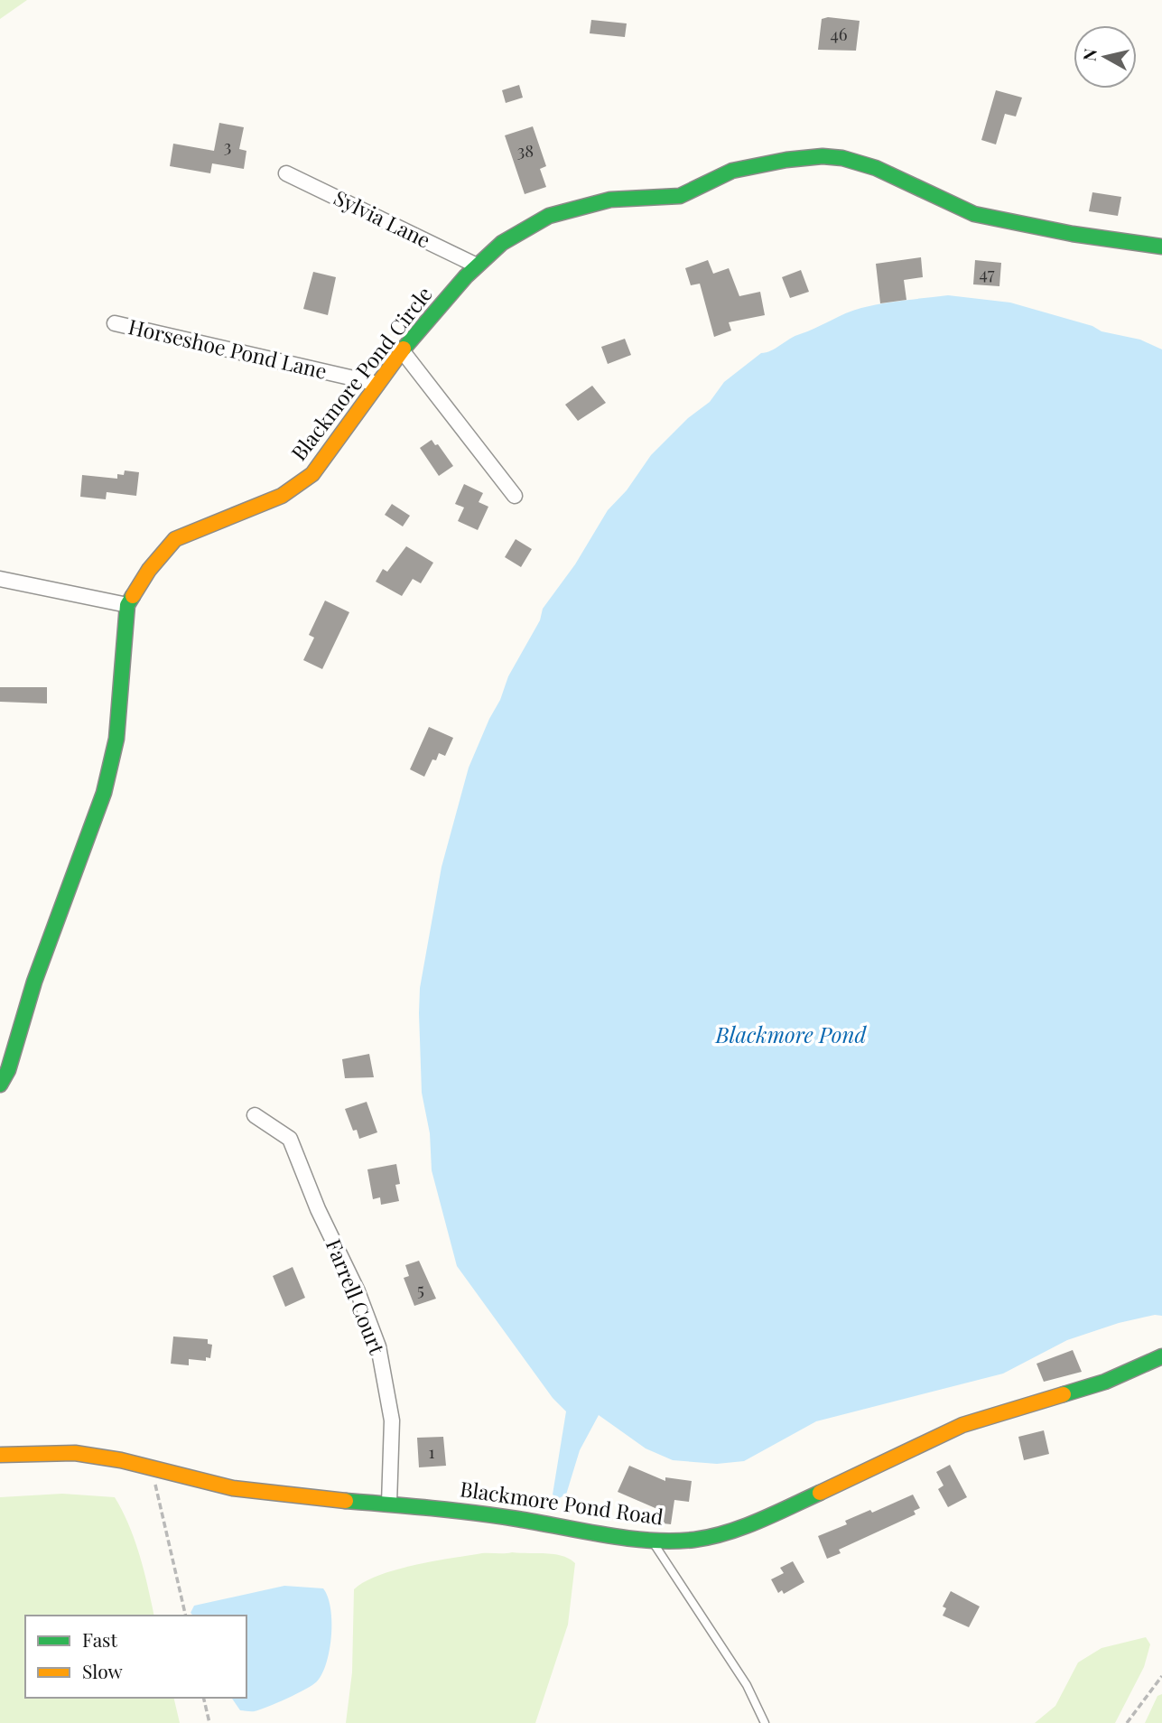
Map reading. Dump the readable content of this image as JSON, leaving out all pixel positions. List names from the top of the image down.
{
  "streets": {
    "street": [
      "Sylvia Lane",
      "Horseshoe Pond Lane",
      "Blackmore Pond Circle",
      "Farrell Court",
      "Blackmore Pond Road"
    ]
  },
  "crossings": [
    ["Sylvia Lane", "Blackmore Pond Circle"],
    ["Horseshoe Pond Lane", "Blackmore Pond Circle"],
    ["Farrell Court", "Blackmore Pond Road"]
  ],
  "water": ["Blackmore Pond"],
  "house_numbers": [
    "46",
    "3",
    "38",
    "47",
    "5",
    "1"
  ],
  "legend": ["Fast", "Slow"],
  "north": "left"
}
